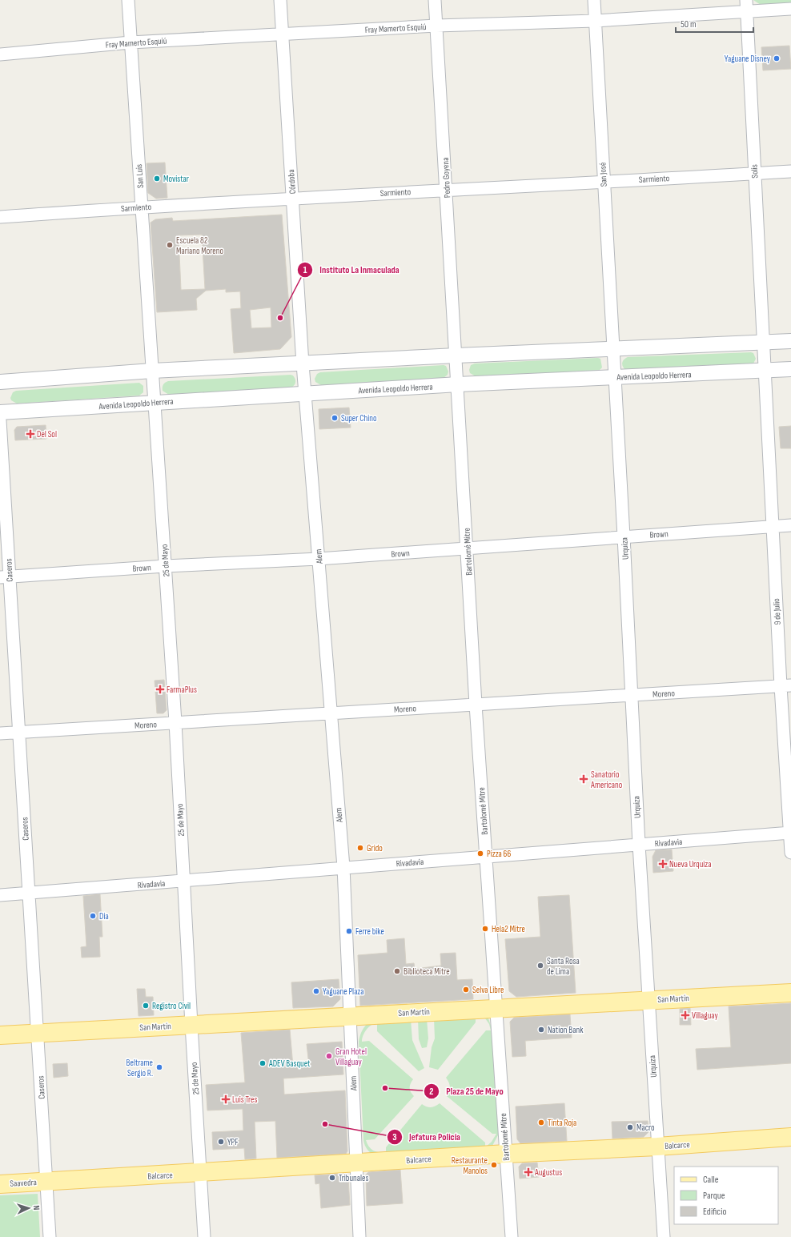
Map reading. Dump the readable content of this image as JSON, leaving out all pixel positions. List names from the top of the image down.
{
  "streets": {
    "main road": ["San Martín", "Balcarce", "Saavedra"],
    "street": [
      "Fray Mamerto Esquiú",
      "Solís",
      "San José",
      "San Luis",
      "Pedro Goyena",
      "Sarmiento",
      "Córdoba",
      "Avenida Leopoldo Herrera",
      "Brown",
      "Urquiza",
      "Bartolomé Mitre",
      "Alem",
      "25 de Mayo",
      "Caseros",
      "9 de Julio",
      "Moreno",
      "Rivadavia"
    ]
  },
  "crossings": [
    ["Fray Mamerto Esquiú", "Solís"],
    ["Fray Mamerto Esquiú", "San José"],
    ["Fray Mamerto Esquiú", "San Luis"],
    ["Fray Mamerto Esquiú", "Pedro Goyena"],
    ["Fray Mamerto Esquiú", "Córdoba"],
    ["Solís", "Sarmiento"],
    ["Solís", "Avenida Leopoldo Herrera"],
    ["Solís", "9 de Julio"],
    ["San José", "Sarmiento"],
    ["San José", "Avenida Leopoldo Herrera"],
    ["San José", "Urquiza"],
    ["San Luis", "Sarmiento"],
    ["San Luis", "25 de Mayo"],
    ["Pedro Goyena", "Sarmiento"],
    ["Pedro Goyena", "Avenida Leopoldo Herrera"],
    ["Pedro Goyena", "Bartolomé Mitre"],
    ["Sarmiento", "Córdoba"],
    ["Córdoba", "Avenida Leopoldo Herrera"],
    ["Córdoba", "Alem"],
    ["Avenida Leopoldo Herrera", "Urquiza"],
    ["Avenida Leopoldo Herrera", "Bartolomé Mitre"],
    ["Avenida Leopoldo Herrera", "Alem"],
    ["Avenida Leopoldo Herrera", "25 de Mayo"],
    ["Avenida Leopoldo Herrera", "9 de Julio"],
    ["Brown", "Urquiza"],
    ["Brown", "Bartolomé Mitre"],
    ["Brown", "Alem"],
    ["Brown", "25 de Mayo"],
    ["Brown", "Caseros"],
    ["Brown", "9 de Julio"],
    ["Urquiza", "Moreno"],
    ["Urquiza", "Rivadavia"],
    ["Urquiza", "San Martín"],
    ["Urquiza", "Balcarce"],
    ["Bartolomé Mitre", "Moreno"],
    ["Bartolomé Mitre", "Rivadavia"],
    ["Bartolomé Mitre", "San Martín"],
    ["Bartolomé Mitre", "Balcarce"],
    ["Alem", "Moreno"],
    ["Alem", "Rivadavia"],
    ["Alem", "San Martín"],
    ["Alem", "Balcarce"],
    ["25 de Mayo", "Moreno"],
    ["25 de Mayo", "Rivadavia"],
    ["25 de Mayo", "San Martín"],
    ["25 de Mayo", "Balcarce"],
    ["Caseros", "Moreno"],
    ["Caseros", "Rivadavia"],
    ["Caseros", "San Martín"],
    ["Caseros", "Balcarce"],
    ["Caseros", "Saavedra"],
    ["9 de Julio", "Moreno"],
    ["9 de Julio", "Rivadavia"],
    ["Balcarce", "Saavedra"]
  ],
  "places": {
    "other": [
      "Yaguane Disney",
      "Movistar",
      "Escuela 82 Mariano Moreno",
      "Instituto La Inmaculada",
      "Super Chino",
      "Grido",
      "Pizza 66",
      "Dia",
      "Hela2 Mitre",
      "Ferre bike",
      "Santa Rosa de Lima",
      "Biblioteca Mitre",
      "Selva Libre",
      "Yaguane Plaza",
      "Registro Civil",
      "Nation Bank",
      "Gran Hotel Villaguay",
      "ADEV Basquet",
      "Beltrame Sergio R.",
      "Plaza 25 de Mayo",
      "Tinta Roja",
      "Jefatura Policía",
      "Macro",
      "YPF",
      "Restaurante Manolos",
      "Tribunales"
    ],
    "health": [
      "Del Sol",
      "FarmaPlus",
      "Sanatorio Americano",
      "Nueva Urquiza",
      "Villaguay",
      "Luis Tres",
      "Augustus"
    ]
  },
  "legend": ["Calle", "Parque", "Edificio"],
  "scale_bar": "50 m",
  "north": "right"
}
